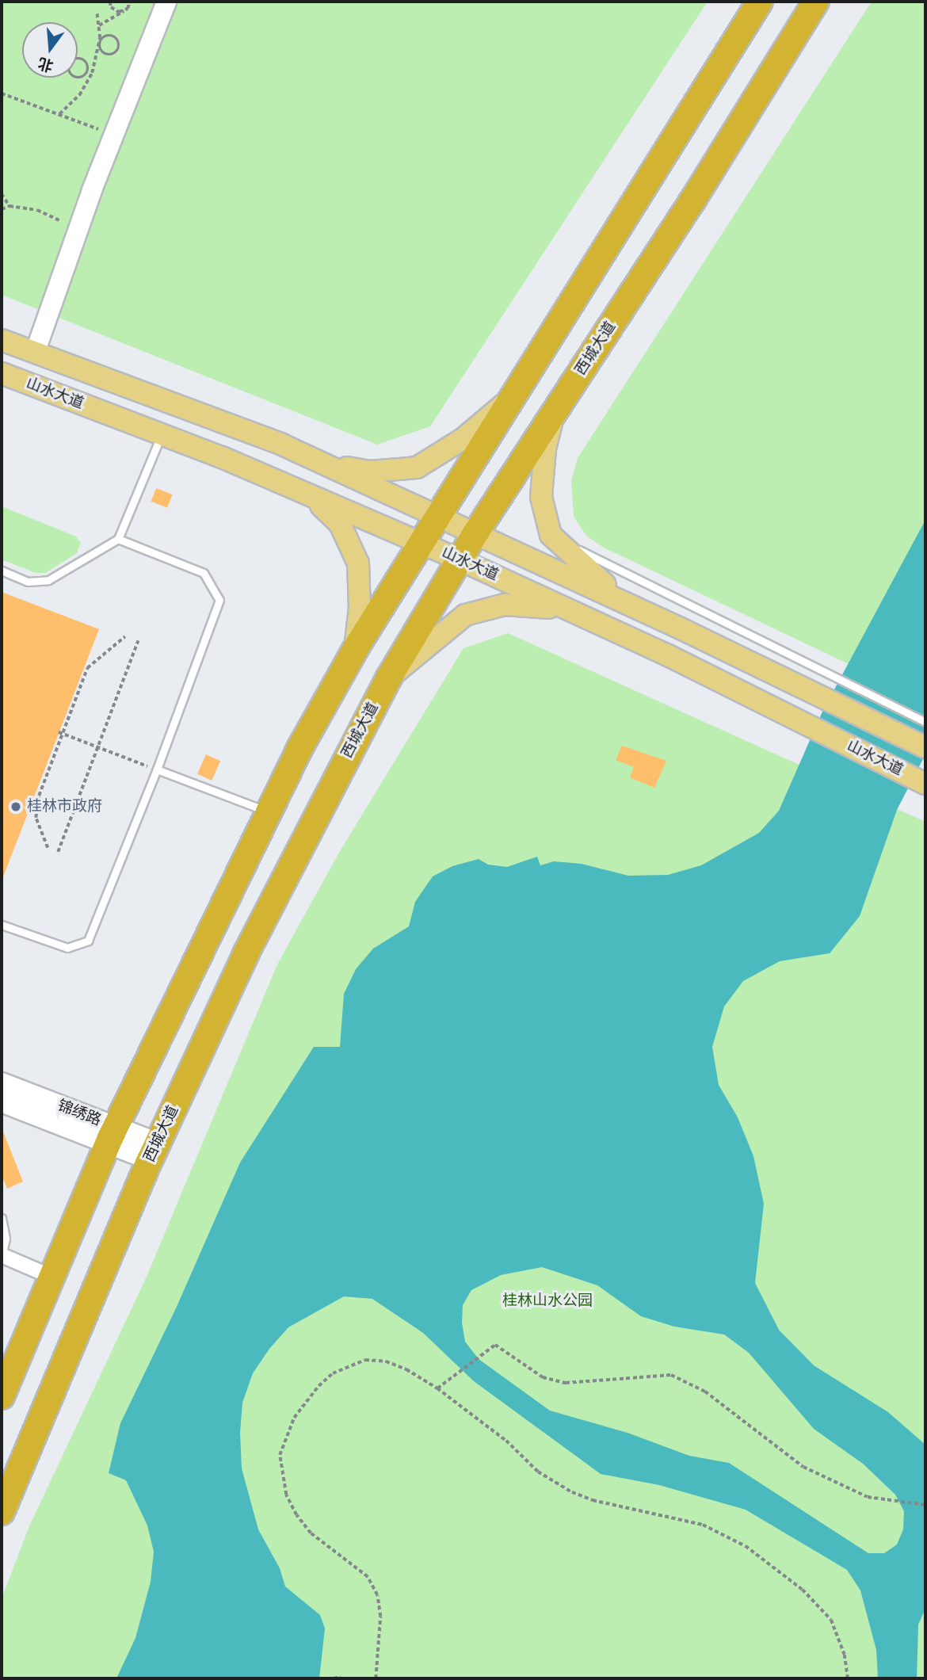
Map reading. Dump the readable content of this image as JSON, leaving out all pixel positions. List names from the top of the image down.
{
  "streets": {
    "highway": ["西城大道"],
    "main road": ["山水大道"],
    "street": ["锦绣路"]
  },
  "crossings": [
    ["西城大道", "山水大道"],
    ["西城大道", "锦绣路"]
  ],
  "parks": ["桂林山水公园"],
  "places": ["桂林市政府"],
  "north": "bottom"
}
